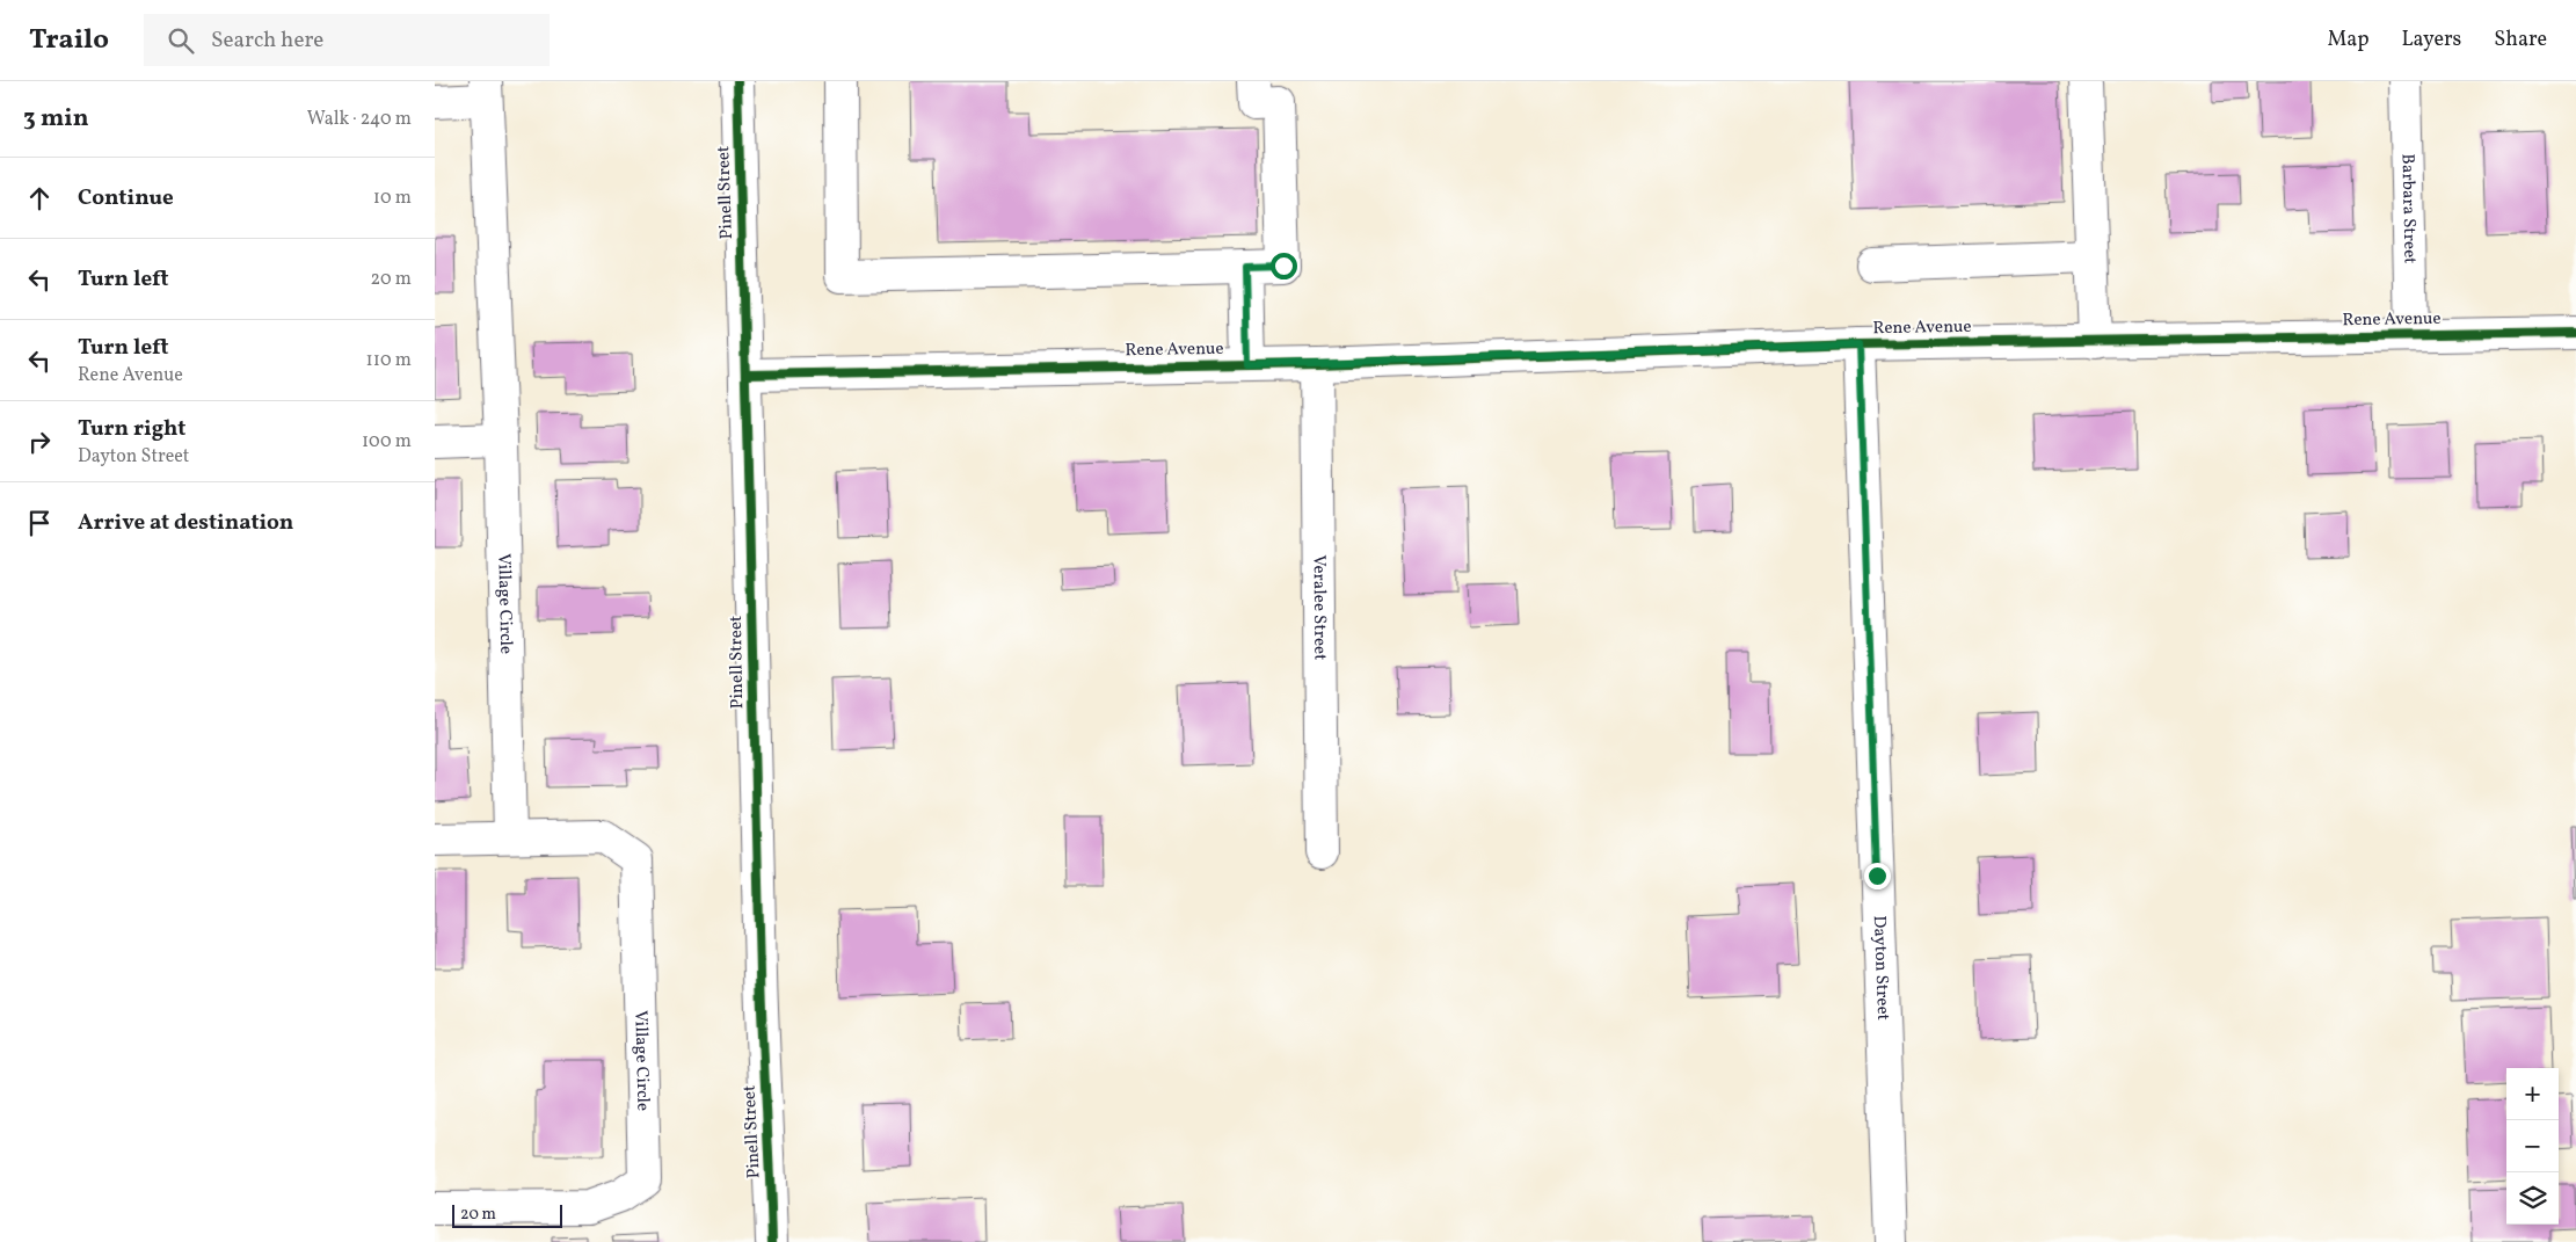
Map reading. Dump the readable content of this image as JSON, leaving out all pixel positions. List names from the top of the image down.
{
  "streets": {
    "street": [
      "Pinell Street",
      "Barbara Street",
      "Rene Avenue",
      "Village Circle",
      "Veralee Street",
      "Dayton Street"
    ]
  },
  "crossings": [
    ["Pinell Street", "Rene Avenue"],
    ["Barbara Street", "Rene Avenue"],
    ["Rene Avenue", "Veralee Street"],
    ["Rene Avenue", "Dayton Street"]
  ],
  "scale_bar": "20 m",
  "page": {
    "header": "Trailo",
    "search": "Search here",
    "nav": ["Map", "Layers", "Share"],
    "heading": ["3 min", "Walk · 240 m"],
    "list": [
      ["Continue", "10 m"],
      ["Turn left", "20 m"],
      ["Turn left", "Rene Avenue", "110 m"],
      ["Turn right", "Dayton Street", "100 m"],
      "Arrive at destination"
    ],
    "map_buttons": ["+", "−"],
    "scale": "20 m"
  }
}
